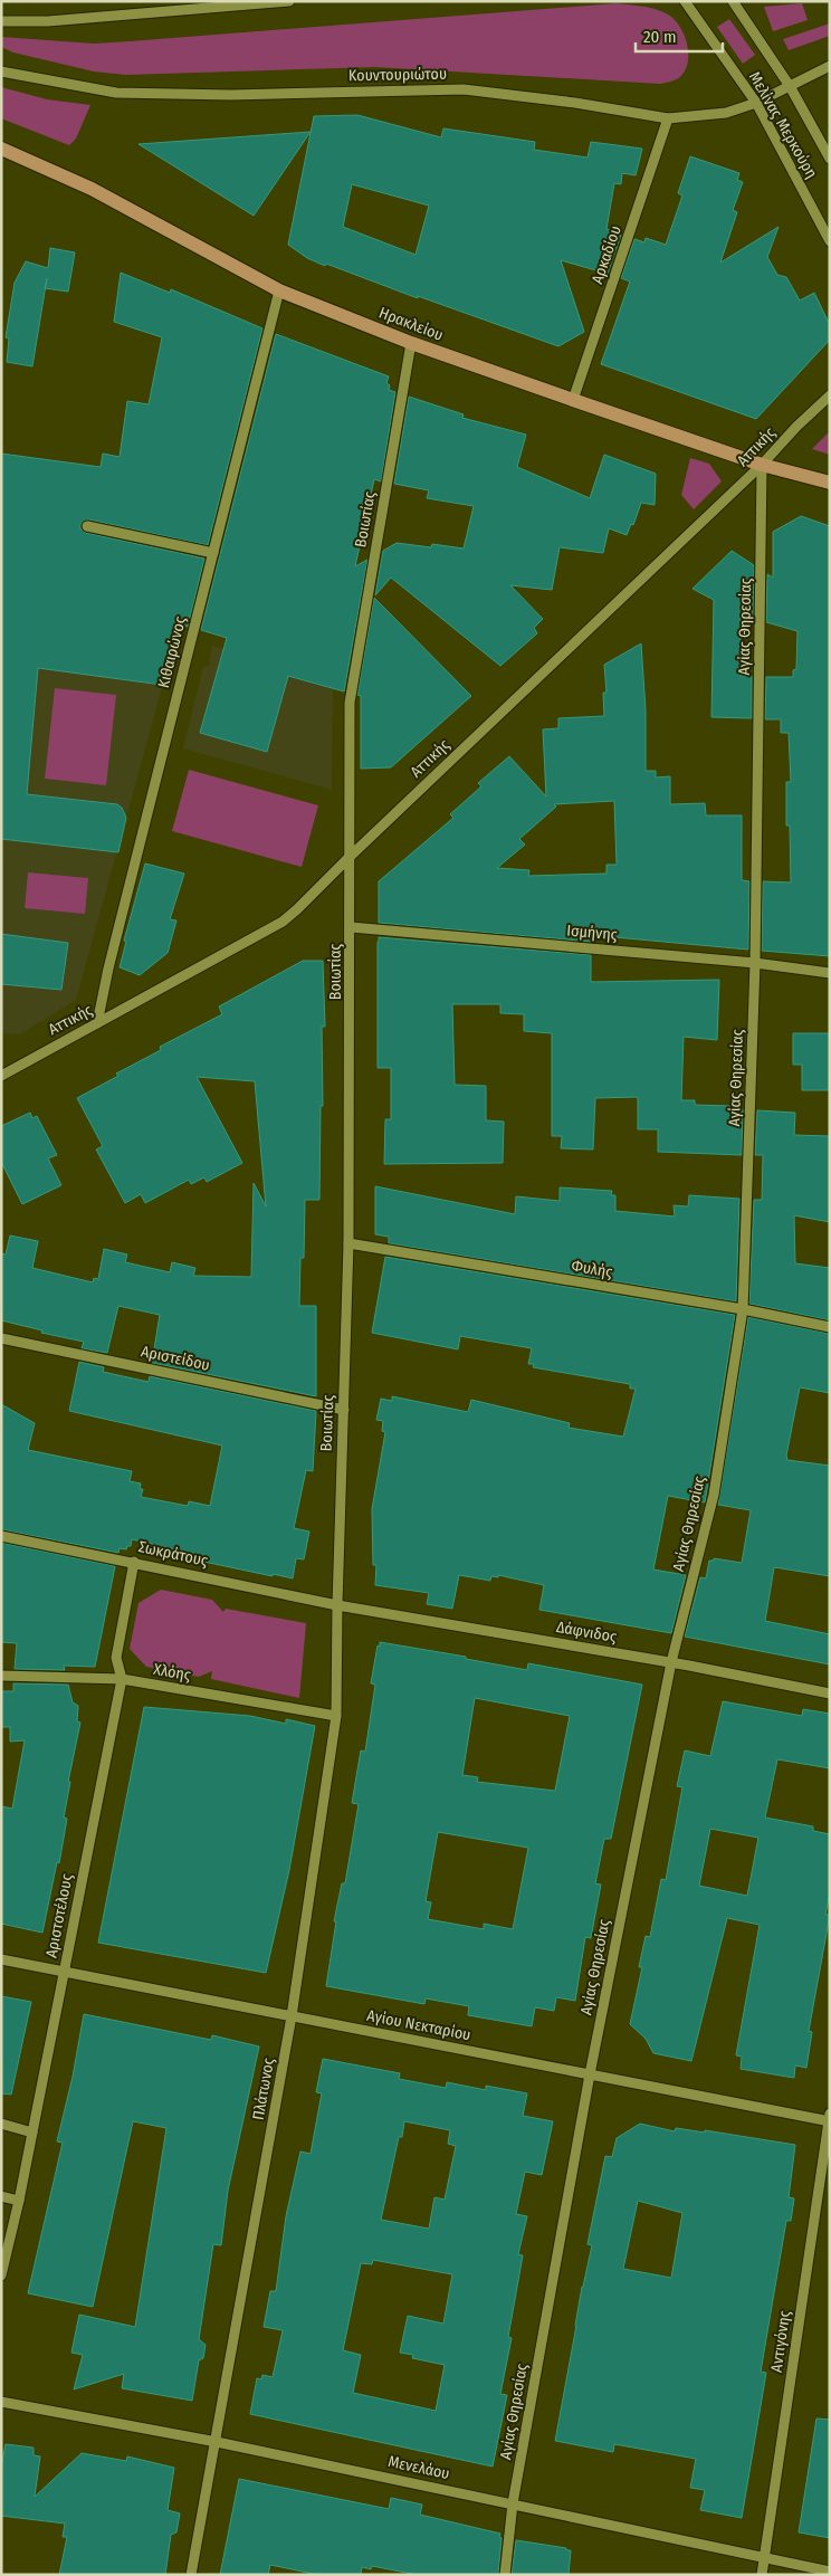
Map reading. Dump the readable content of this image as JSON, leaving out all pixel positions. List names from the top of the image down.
{
  "streets": {
    "main road": ["Ηρακλείου"],
    "street": [
      "Κουντουριώτου",
      "Μελίνας Μερκούρη",
      "Αρκαδίου",
      "Αττικής",
      "Βοιωτίας",
      "Αγίας Θηρεσίας",
      "Κιθαιρώνος",
      "Ισμήνης",
      "Φυλής",
      "Αριστείδου",
      "Σωκράτους",
      "Δάφνιδος",
      "Χλόης",
      "Αριστοτέλους",
      "Αγίου Νεκταρίου",
      "Πλάτωνος",
      "Αντιγόνης",
      "Μενελάου"
    ]
  },
  "crossings": [
    ["Κουντουριώτου", "Μελίνας Μερκούρη"],
    ["Κουντουριώτου", "Αρκαδίου"],
    ["Αρκαδίου", "Ηρακλείου"],
    ["Ηρακλείου", "Αττικής"],
    ["Ηρακλείου", "Βοιωτίας"],
    ["Ηρακλείου", "Αγίας Θηρεσίας"],
    ["Ηρακλείου", "Κιθαιρώνος"],
    ["Αττικής", "Βοιωτίας"],
    ["Αττικής", "Αγίας Θηρεσίας"],
    ["Αττικής", "Κιθαιρώνος"],
    ["Βοιωτίας", "Ισμήνης"],
    ["Βοιωτίας", "Φυλής"],
    ["Βοιωτίας", "Αριστείδου"],
    ["Βοιωτίας", "Σωκράτους"],
    ["Βοιωτίας", "Δάφνιδος"],
    ["Βοιωτίας", "Πλάτωνος"],
    ["Αγίας Θηρεσίας", "Ισμήνης"],
    ["Αγίας Θηρεσίας", "Φυλής"],
    ["Αγίας Θηρεσίας", "Δάφνιδος"],
    ["Αγίας Θηρεσίας", "Αγίου Νεκταρίου"],
    ["Αγίας Θηρεσίας", "Μενελάου"],
    ["Σωκράτους", "Δάφνιδος"],
    ["Σωκράτους", "Αριστοτέλους"],
    ["Σωκράτους", "Πλάτωνος"],
    ["Δάφνιδος", "Πλάτωνος"],
    ["Χλόης", "Αριστοτέλους"],
    ["Χλόης", "Πλάτωνος"],
    ["Αριστοτέλους", "Αγίου Νεκταρίου"],
    ["Αγίου Νεκταρίου", "Πλάτωνος"],
    ["Αγίου Νεκταρίου", "Αντιγόνης"],
    ["Πλάτωνος", "Μενελάου"],
    ["Αντιγόνης", "Μενελάου"]
  ],
  "scale_bar": "20 m"
}
